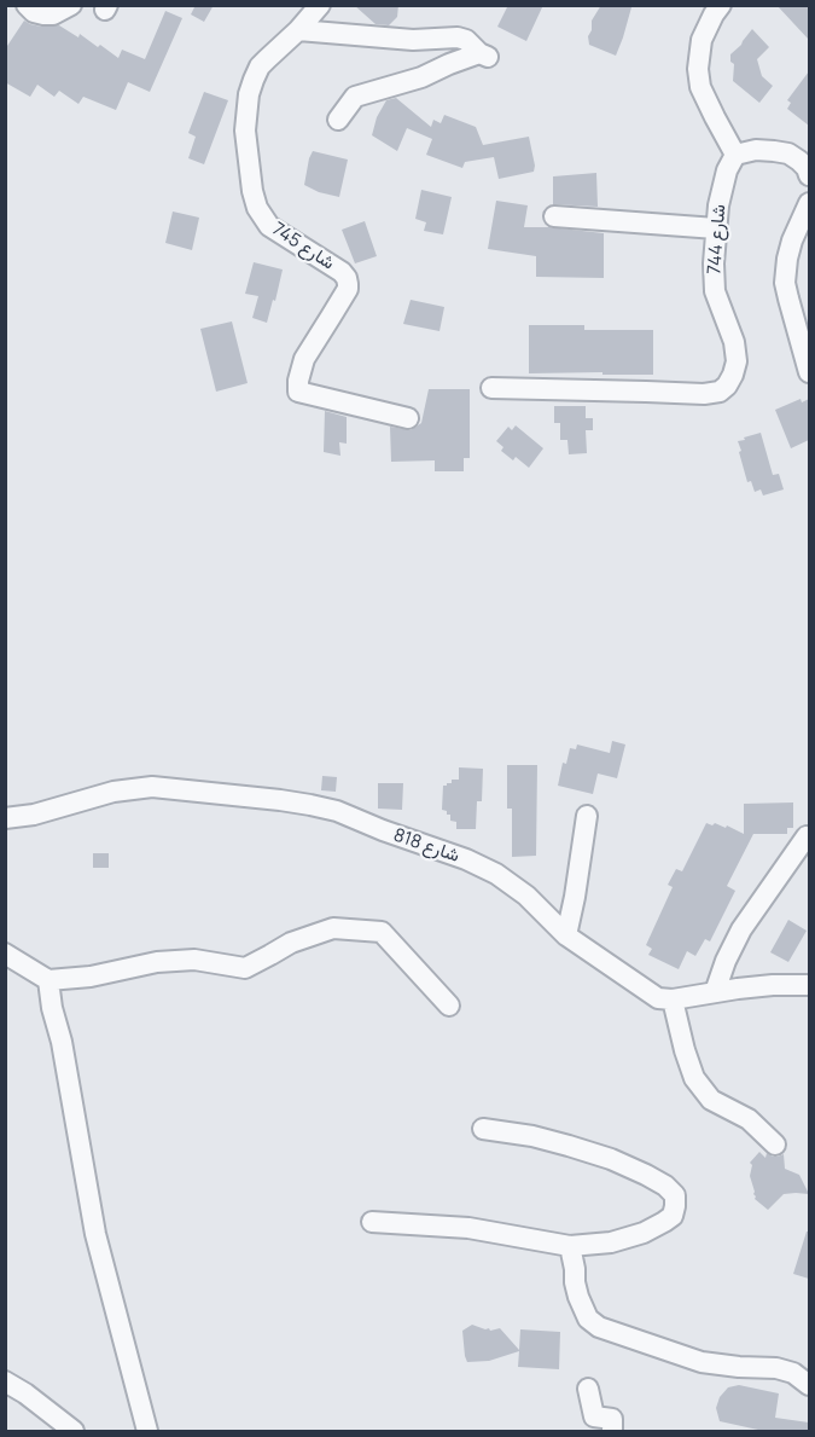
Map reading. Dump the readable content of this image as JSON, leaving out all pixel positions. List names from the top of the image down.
{
  "streets": {
    "street": ["شارع 744", "شارع 745", "شارع 818"]
  }
}
